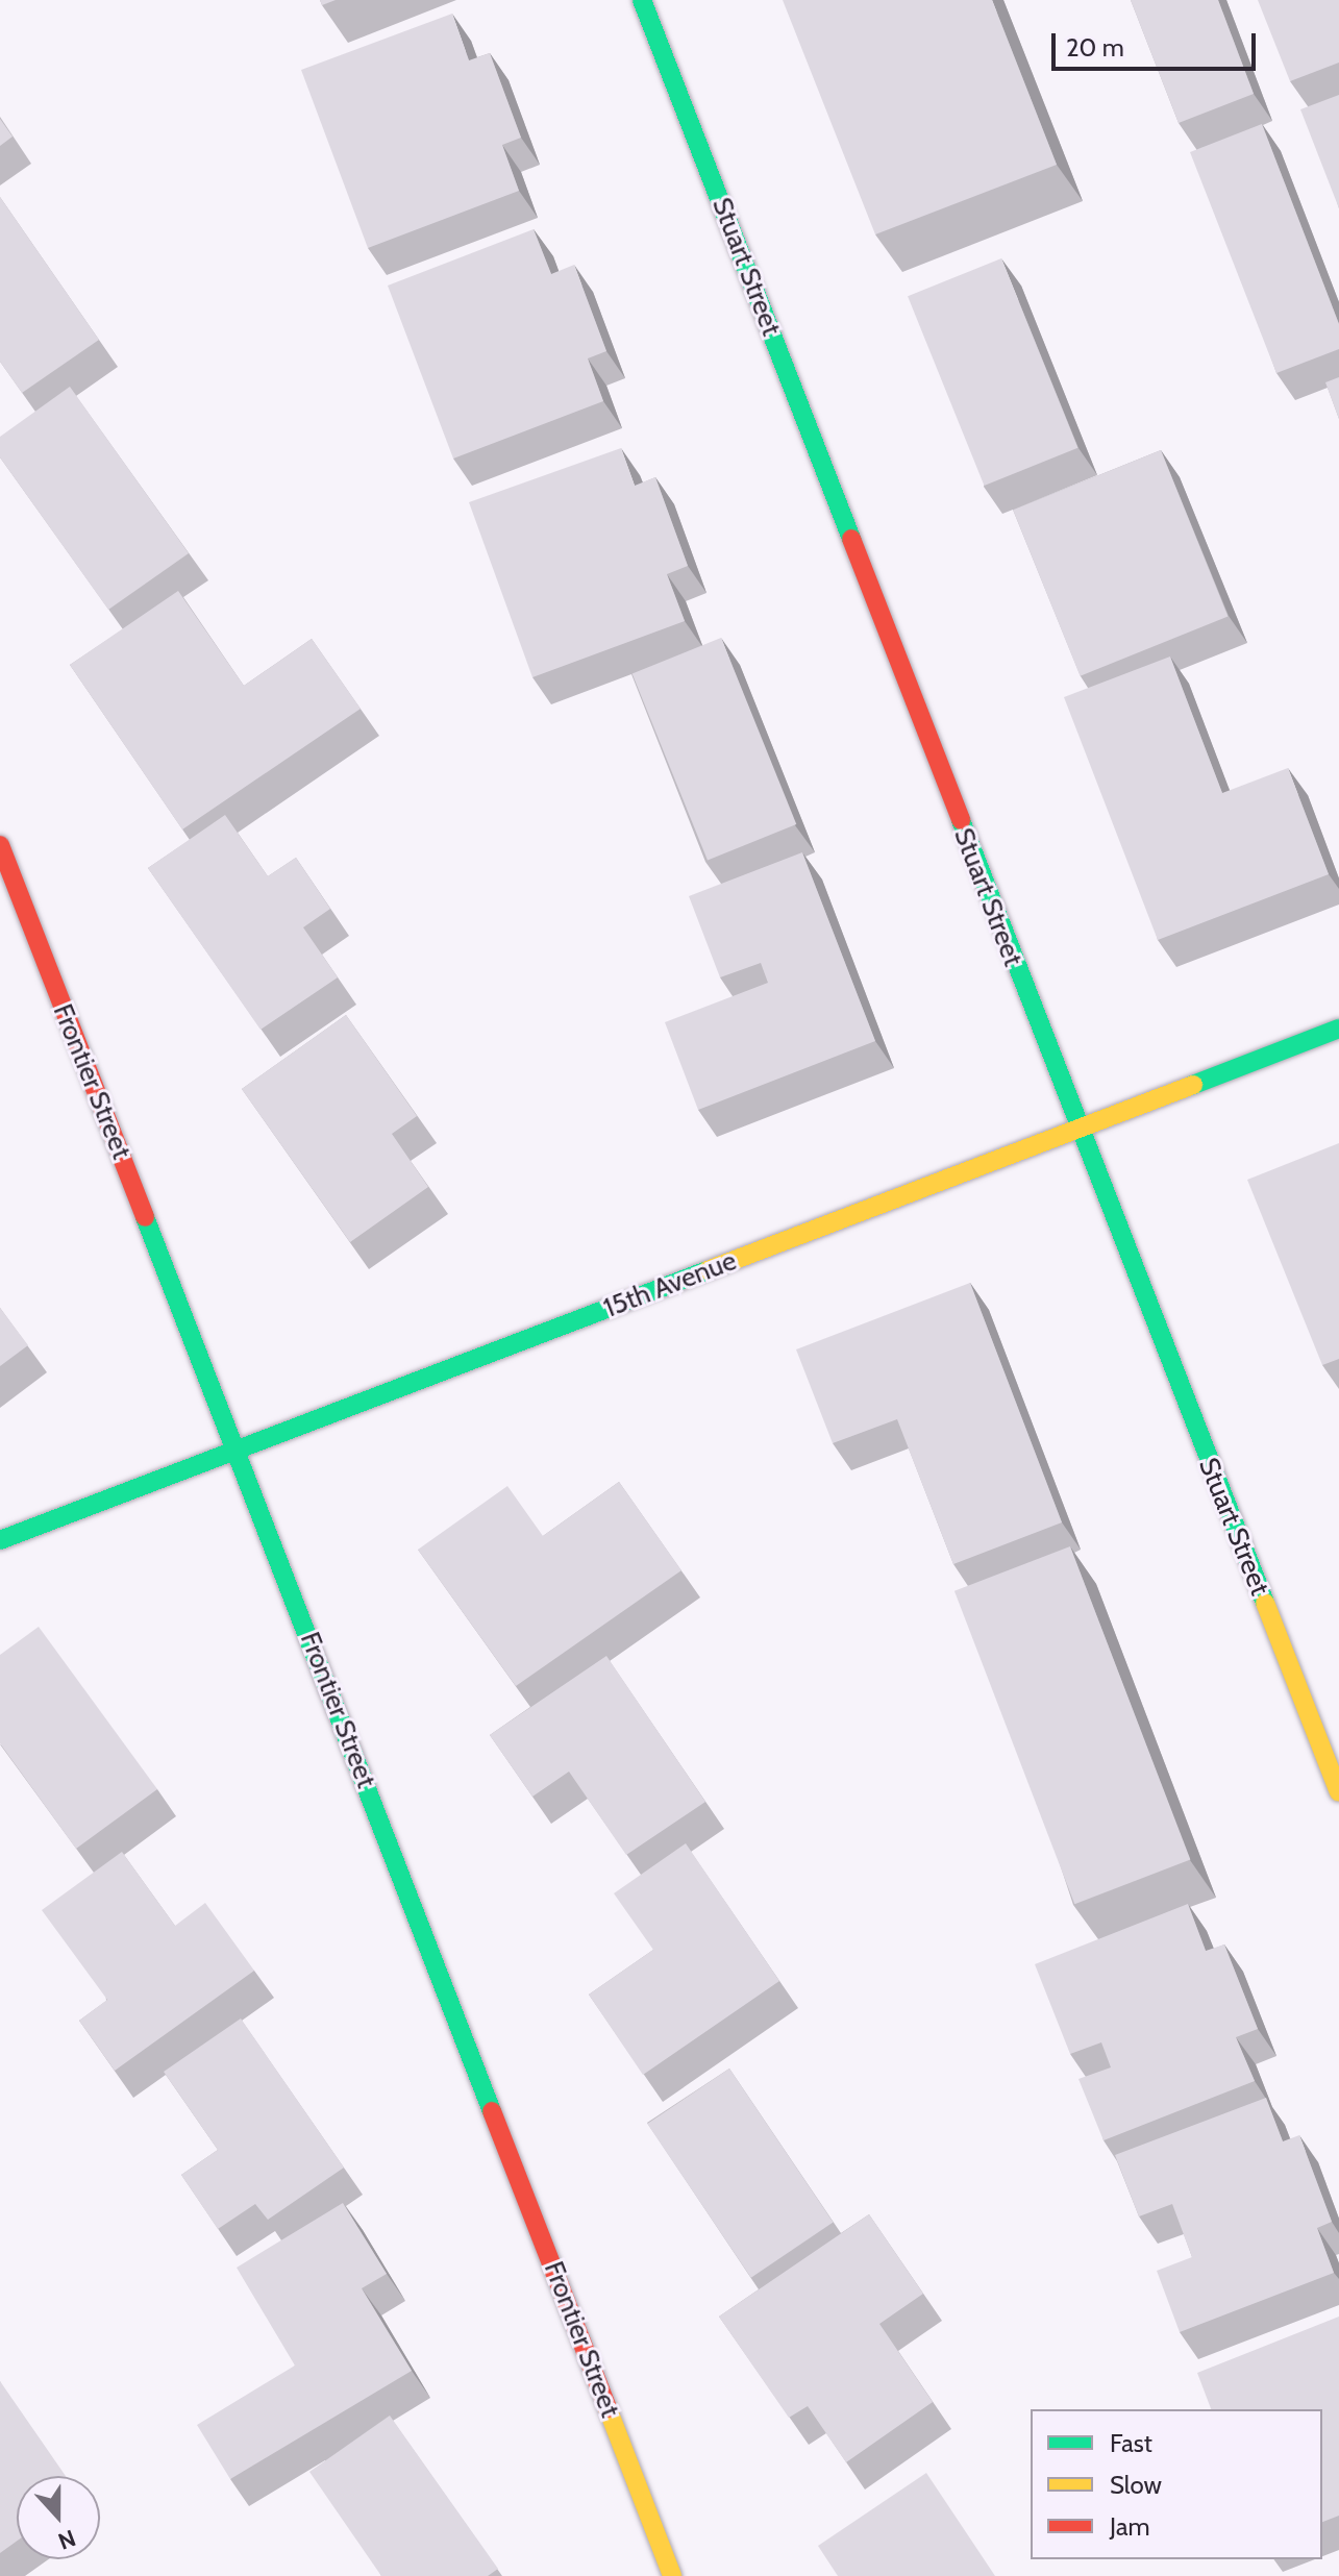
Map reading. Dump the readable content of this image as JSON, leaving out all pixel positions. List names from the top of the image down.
{
  "streets": {
    "street": ["Stuart Street", "Frontier Street", "15th Avenue"]
  },
  "crossings": [
    ["Stuart Street", "15th Avenue"],
    ["Frontier Street", "15th Avenue"]
  ],
  "legend": ["Fast", "Slow", "Jam"],
  "scale_bar": "20 m",
  "north": "bottom"
}
